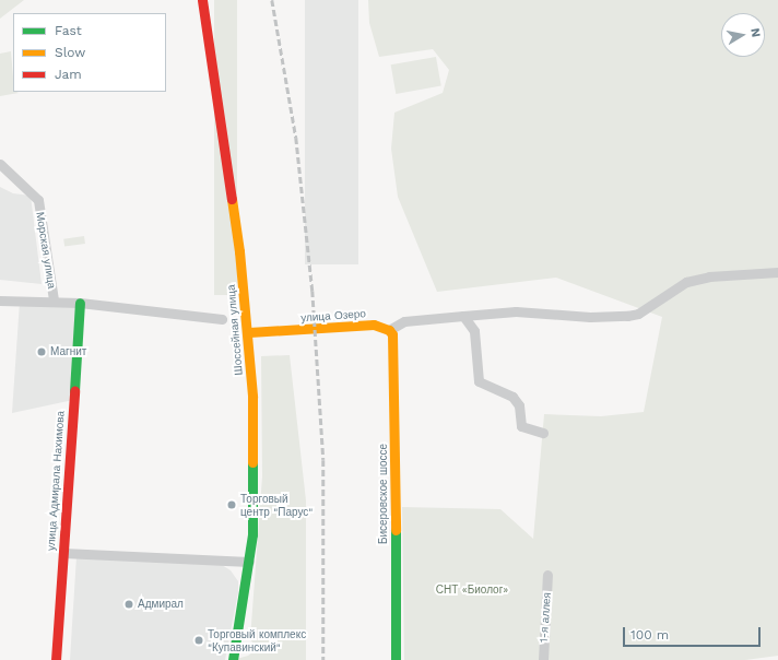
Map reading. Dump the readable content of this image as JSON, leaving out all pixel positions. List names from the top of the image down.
{
  "streets": {
    "main road": [
      "улица Озеро",
      "Шоссейная улица",
      "улица Адмирала Нахимова",
      "Бисеровское шоссе"
    ],
    "street": ["Морская улица", "1-я аллея"]
  },
  "crossings": [
    ["улица Озеро", "Шоссейная улица"],
    ["улица Озеро", "Бисеровское шоссе"]
  ],
  "parks": ["СНТ «Биолог»"],
  "places": [
    "Магнит",
    "Торговый центр \"Парус\"",
    "Адмирал",
    "Торговый комплекс \"Купавинский\""
  ],
  "legend": ["Fast", "Slow", "Jam"],
  "scale_bar": "100 m",
  "north": "right"
}
